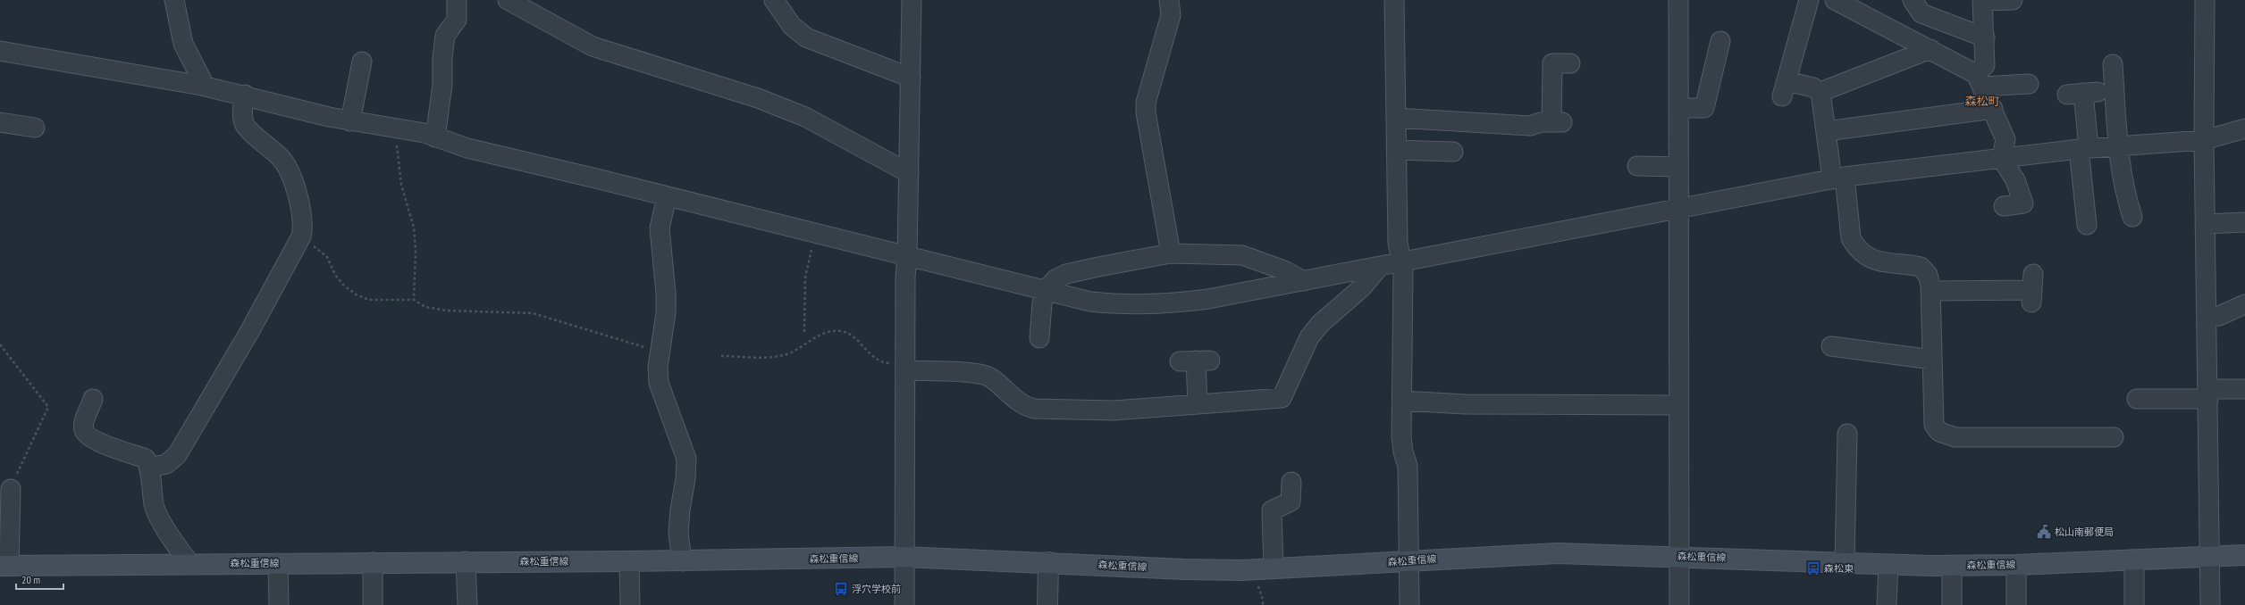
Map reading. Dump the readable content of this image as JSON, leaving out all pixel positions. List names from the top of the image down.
{
  "streets": {
    "main road": ["森松重信線"]
  },
  "districts": ["森松町"],
  "places": {
    "public building": ["松山南郵便局"],
    "bus stop": ["森松東", "浮穴学校前"]
  },
  "scale_bar": "20 m"
}
